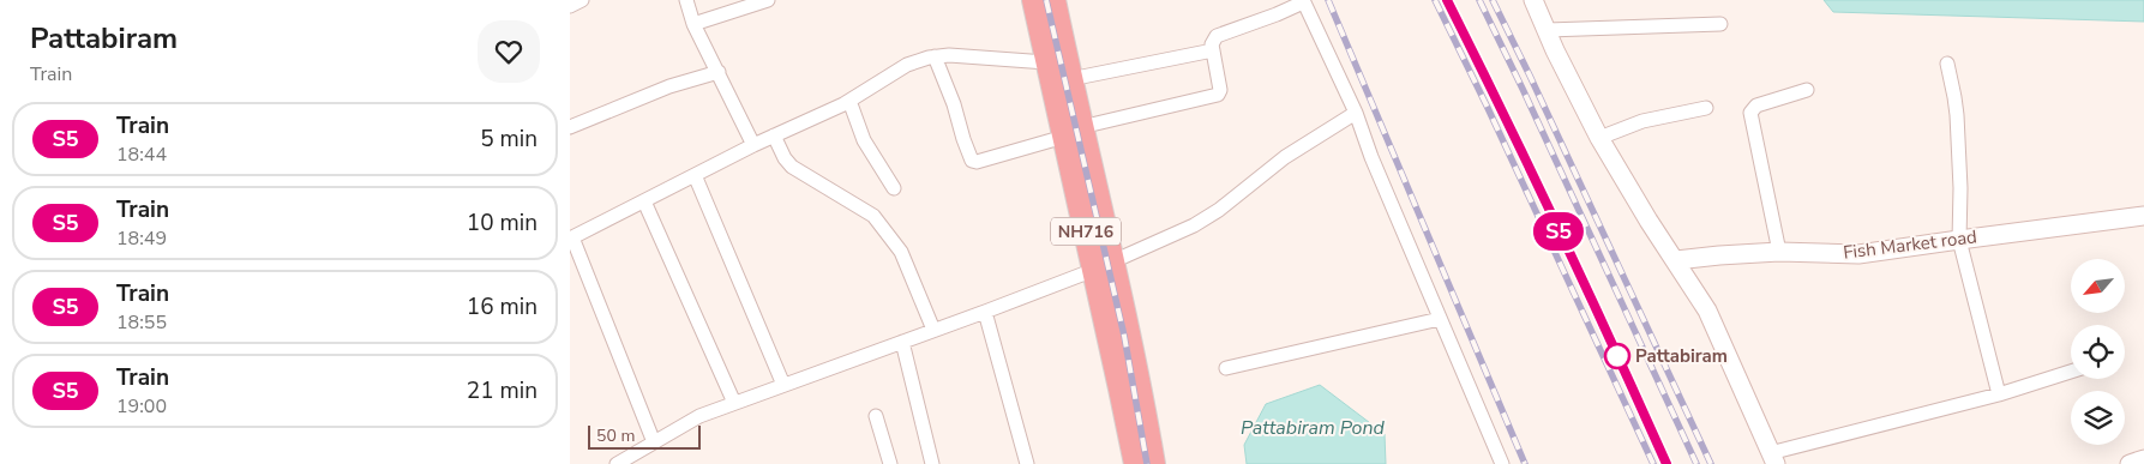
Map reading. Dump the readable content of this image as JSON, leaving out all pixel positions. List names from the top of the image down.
{
  "streets": {
    "highway": ["NH716"],
    "street": ["Fish Market road"]
  },
  "water": ["Pattabiram Pond"],
  "places": ["Pattabiram"],
  "scale_bar": "50 m",
  "north": "bottom left",
  "page": {
    "heading": ["Pattabiram", "Train"],
    "on_map": "S5",
    "list": [
      {
        "mark": "S5",
        "name": "Train",
        "note": "18:44",
        "value": "5 min"
      },
      {
        "mark": "S5",
        "name": "Train",
        "note": "18:49",
        "value": "10 min"
      },
      {
        "mark": "S5",
        "name": "Train",
        "note": "18:55",
        "value": "16 min"
      },
      {
        "mark": "S5",
        "name": "Train",
        "note": "19:00",
        "value": "21 min"
      }
    ],
    "scale": "50 m"
  }
}
